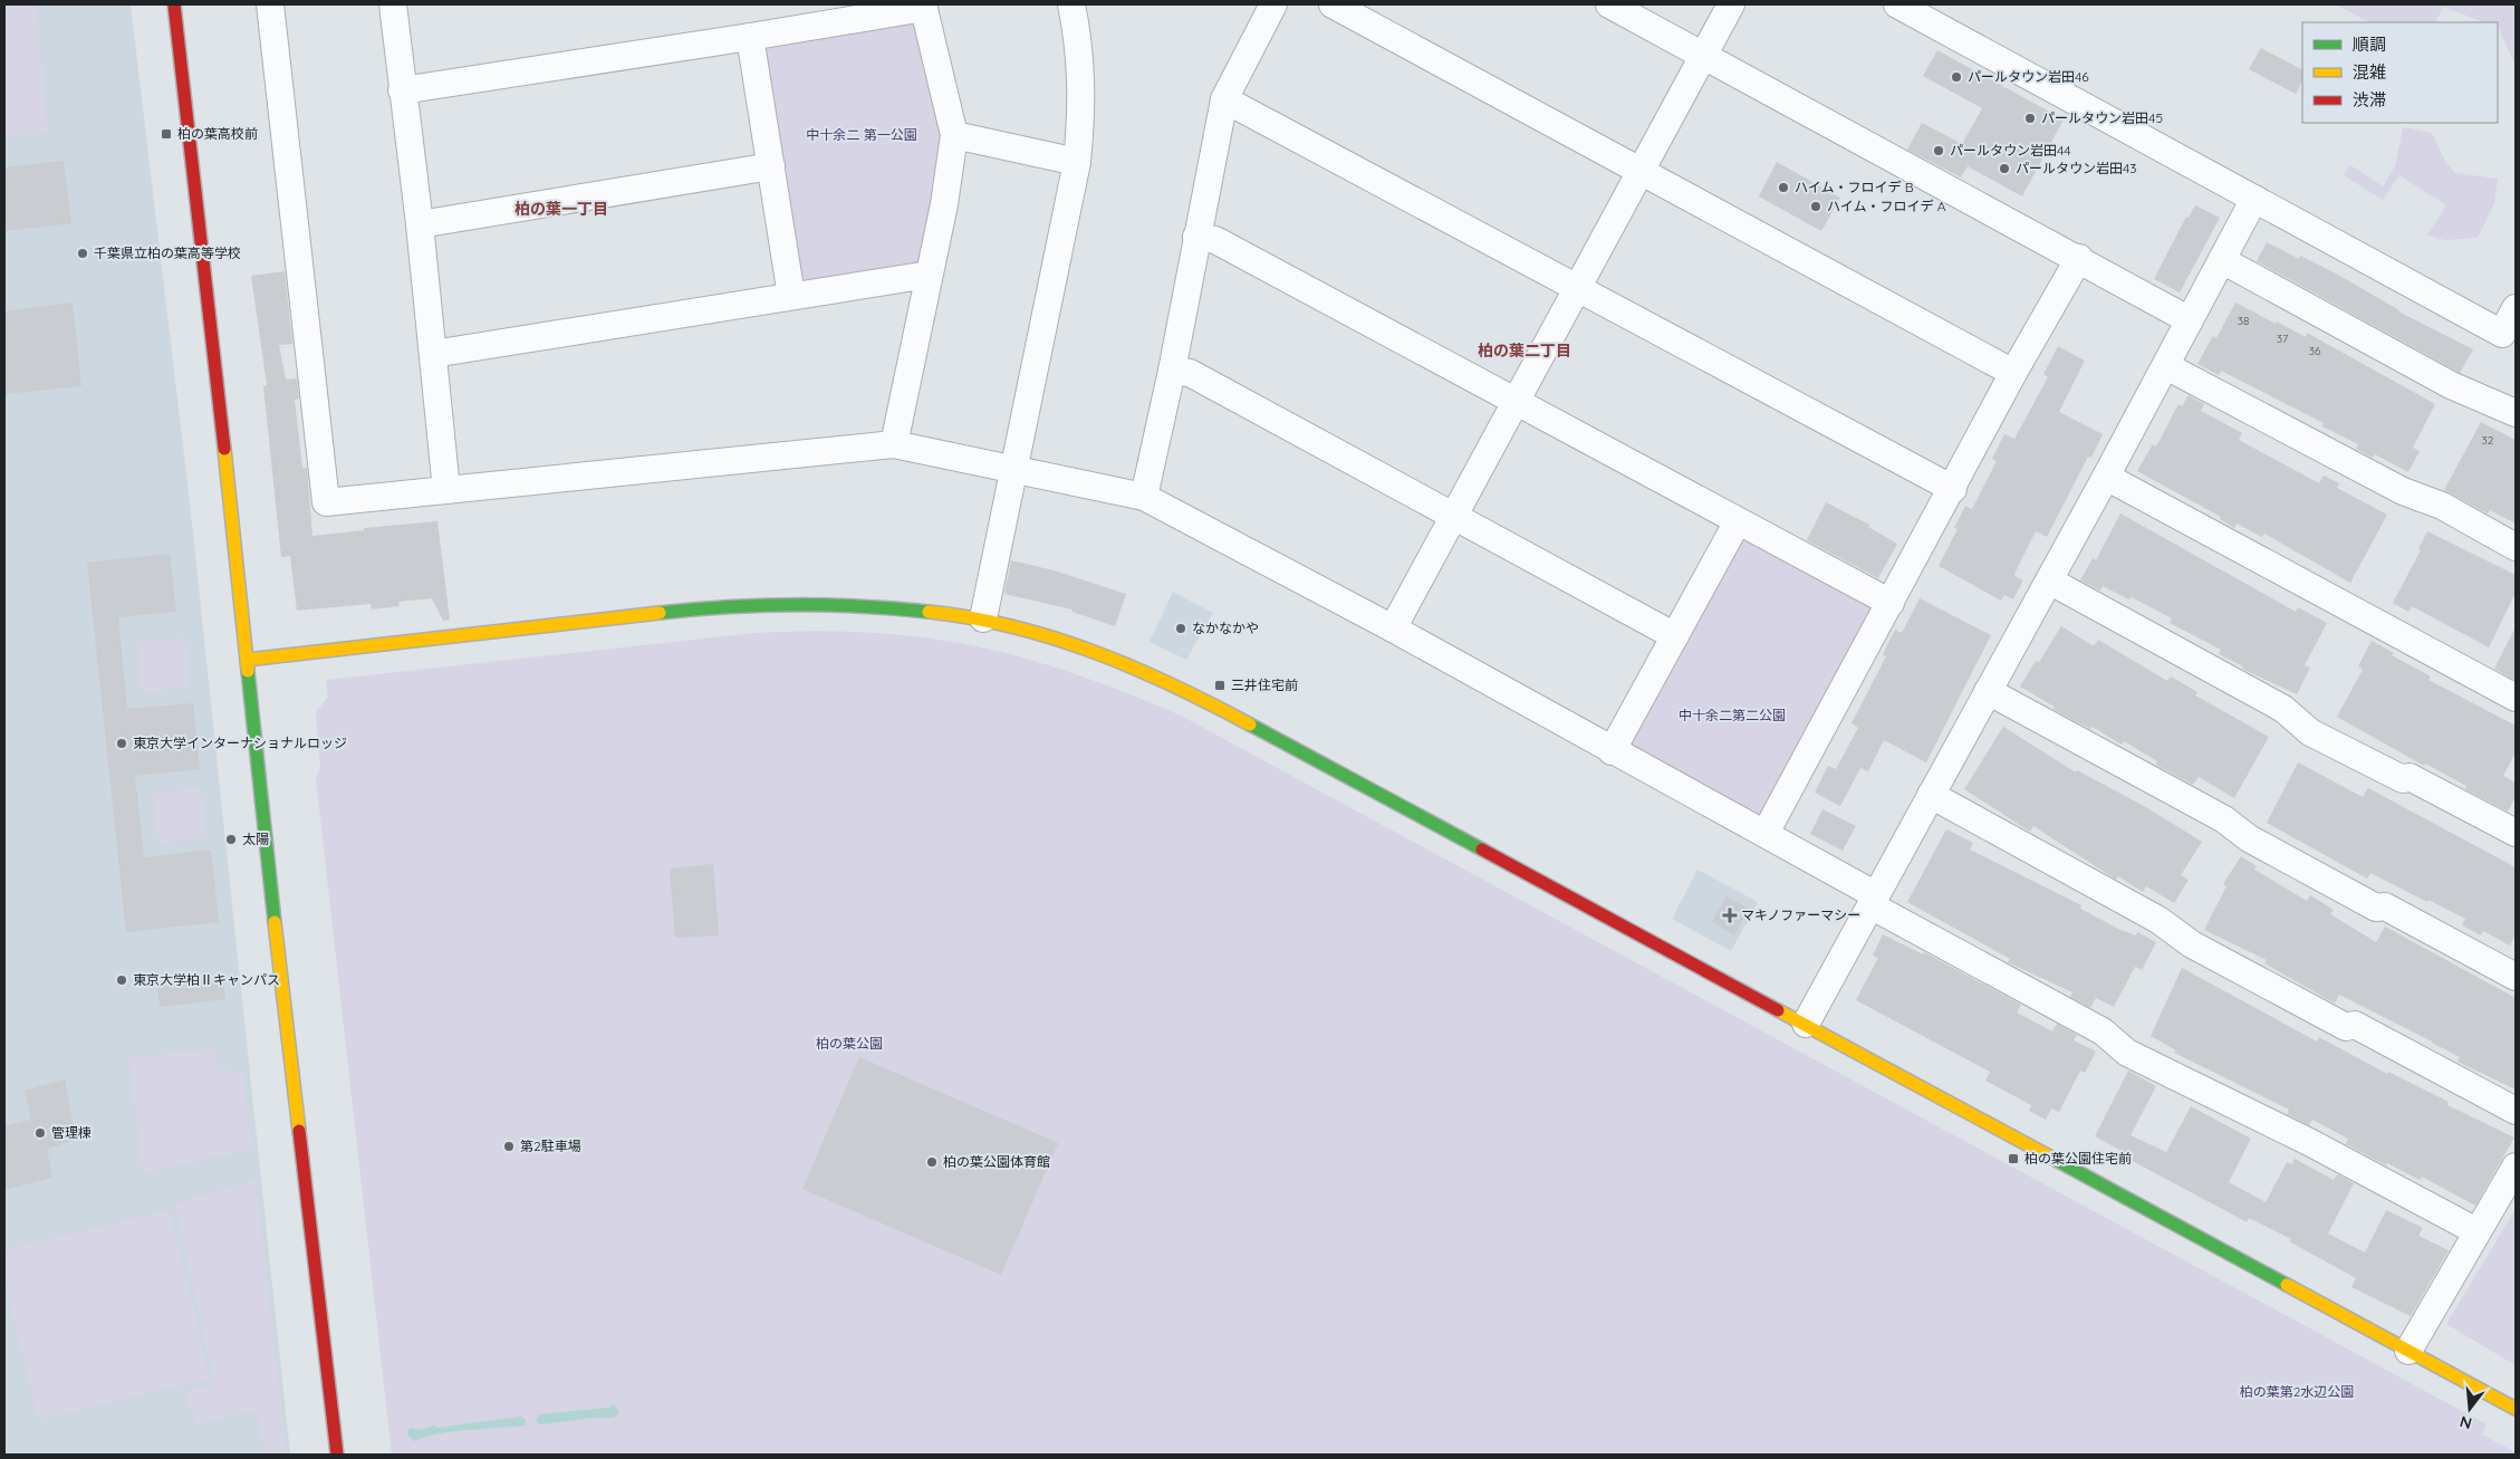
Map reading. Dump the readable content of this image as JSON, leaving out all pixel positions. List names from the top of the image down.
{
  "districts": ["柏の葉一丁目", "柏の葉二丁目"],
  "parks": [
    "中十余二 第一公園",
    "中十余二第二公園",
    "柏の葉公園",
    "柏の葉第2水辺公園"
  ],
  "places": {
    "other": [
      "パールタウン岩田46",
      "パールタウン岩田45",
      "パールタウン岩田44",
      "パールタウン岩田43",
      "ハイム・フロイデ B",
      "ハイム・フロイデ A",
      "千葉県立柏の葉高等学校",
      "なかなかや",
      "東京大学インターナショナルロッジ",
      "太陽",
      "東京大学柏Ⅱキャンパス",
      "管理棟",
      "第2駐車場",
      "柏の葉公園体育館"
    ],
    "transit": ["柏の葉高校前", "三井住宅前", "柏の葉公園住宅前"],
    "health": ["マキノファーマシー"]
  },
  "house_numbers": [
    "38",
    "37",
    "36",
    "32"
  ],
  "legend": ["順調", "混雑", "渋滞"],
  "north": "bottom"
}
